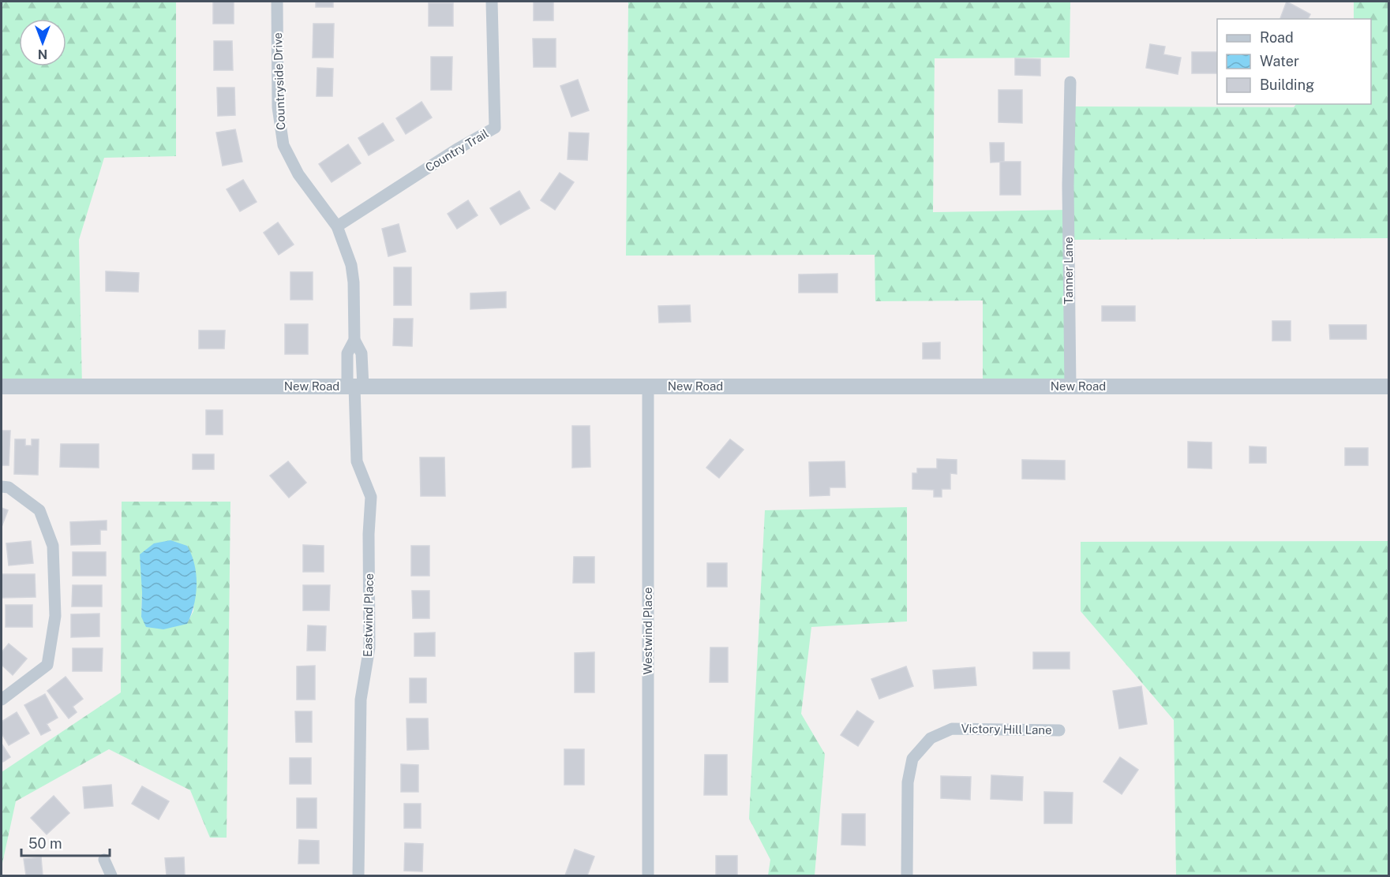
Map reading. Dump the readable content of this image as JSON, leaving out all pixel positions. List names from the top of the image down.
{
  "streets": {
    "street": [
      "Countryside Drive",
      "Country Trail",
      "Tanner Lane",
      "New Road",
      "Eastwind Place",
      "Westwind Place",
      "Victory Hill Lane"
    ]
  },
  "crossings": [
    ["Countryside Drive", "Country Trail"],
    ["Countryside Drive", "New Road"],
    ["Countryside Drive", "Eastwind Place"],
    ["Tanner Lane", "New Road"],
    ["New Road", "Eastwind Place"],
    ["New Road", "Westwind Place"]
  ],
  "legend": ["Road", "Water", "Building"],
  "scale_bar": "50 m",
  "north": "bottom"
}
